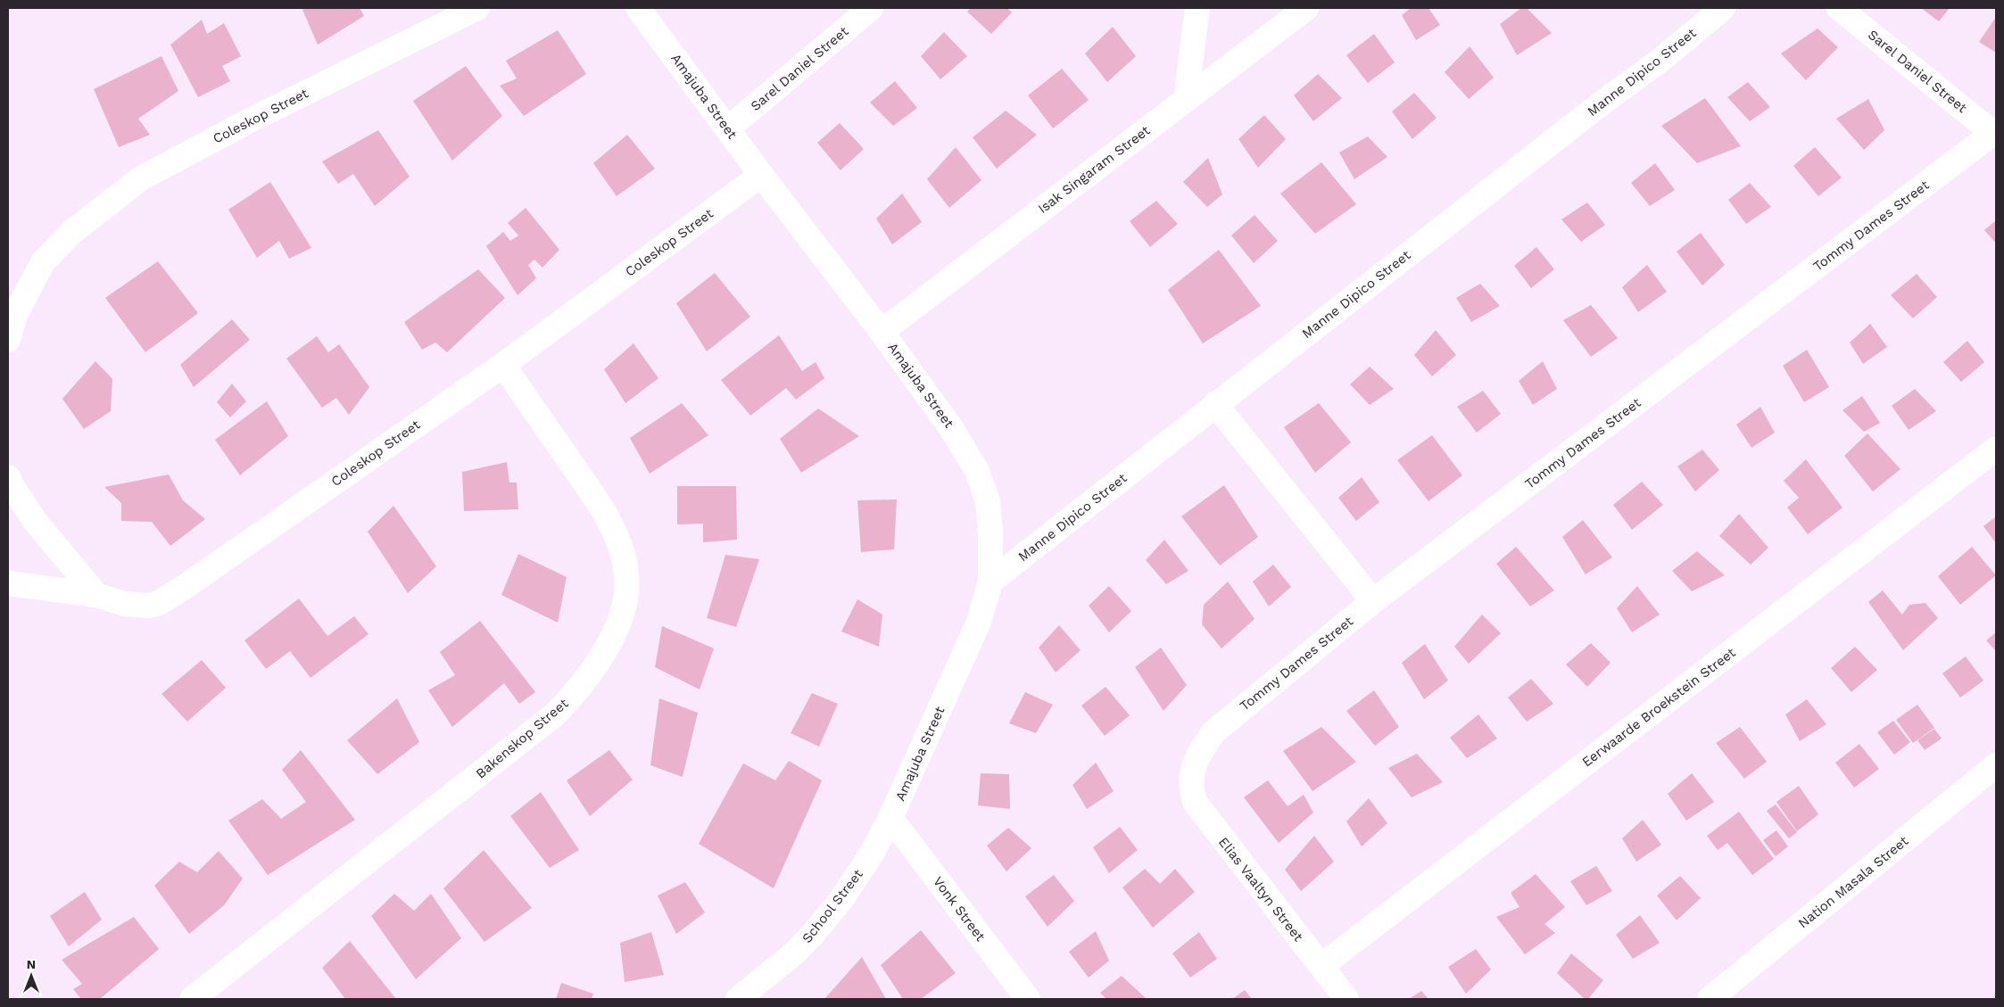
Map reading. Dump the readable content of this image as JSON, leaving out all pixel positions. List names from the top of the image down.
{
  "streets": {
    "street": [
      "Sarel Daniel Street",
      "Manne Dipico Street",
      "Amajuba Street",
      "Coleskop Street",
      "Isak Singaram Street",
      "Tommy Dames Street",
      "Eerwaarde Broekstein Street",
      "Bakenskop Street",
      "Nation Masala Street",
      "Elias Vaaltyn Street",
      "School Street",
      "Vonk Street"
    ]
  },
  "crossings": [
    ["Sarel Daniel Street", "Amajuba Street"],
    ["Sarel Daniel Street", "Tommy Dames Street"],
    ["Manne Dipico Street", "Amajuba Street"],
    ["Amajuba Street", "Coleskop Street"],
    ["Amajuba Street", "Isak Singaram Street"],
    ["Amajuba Street", "School Street"],
    ["Amajuba Street", "Vonk Street"],
    ["Coleskop Street", "Bakenskop Street"],
    ["Tommy Dames Street", "Elias Vaaltyn Street"],
    ["Eerwaarde Broekstein Street", "Elias Vaaltyn Street"],
    ["School Street", "Vonk Street"]
  ],
  "north": "top"
}
